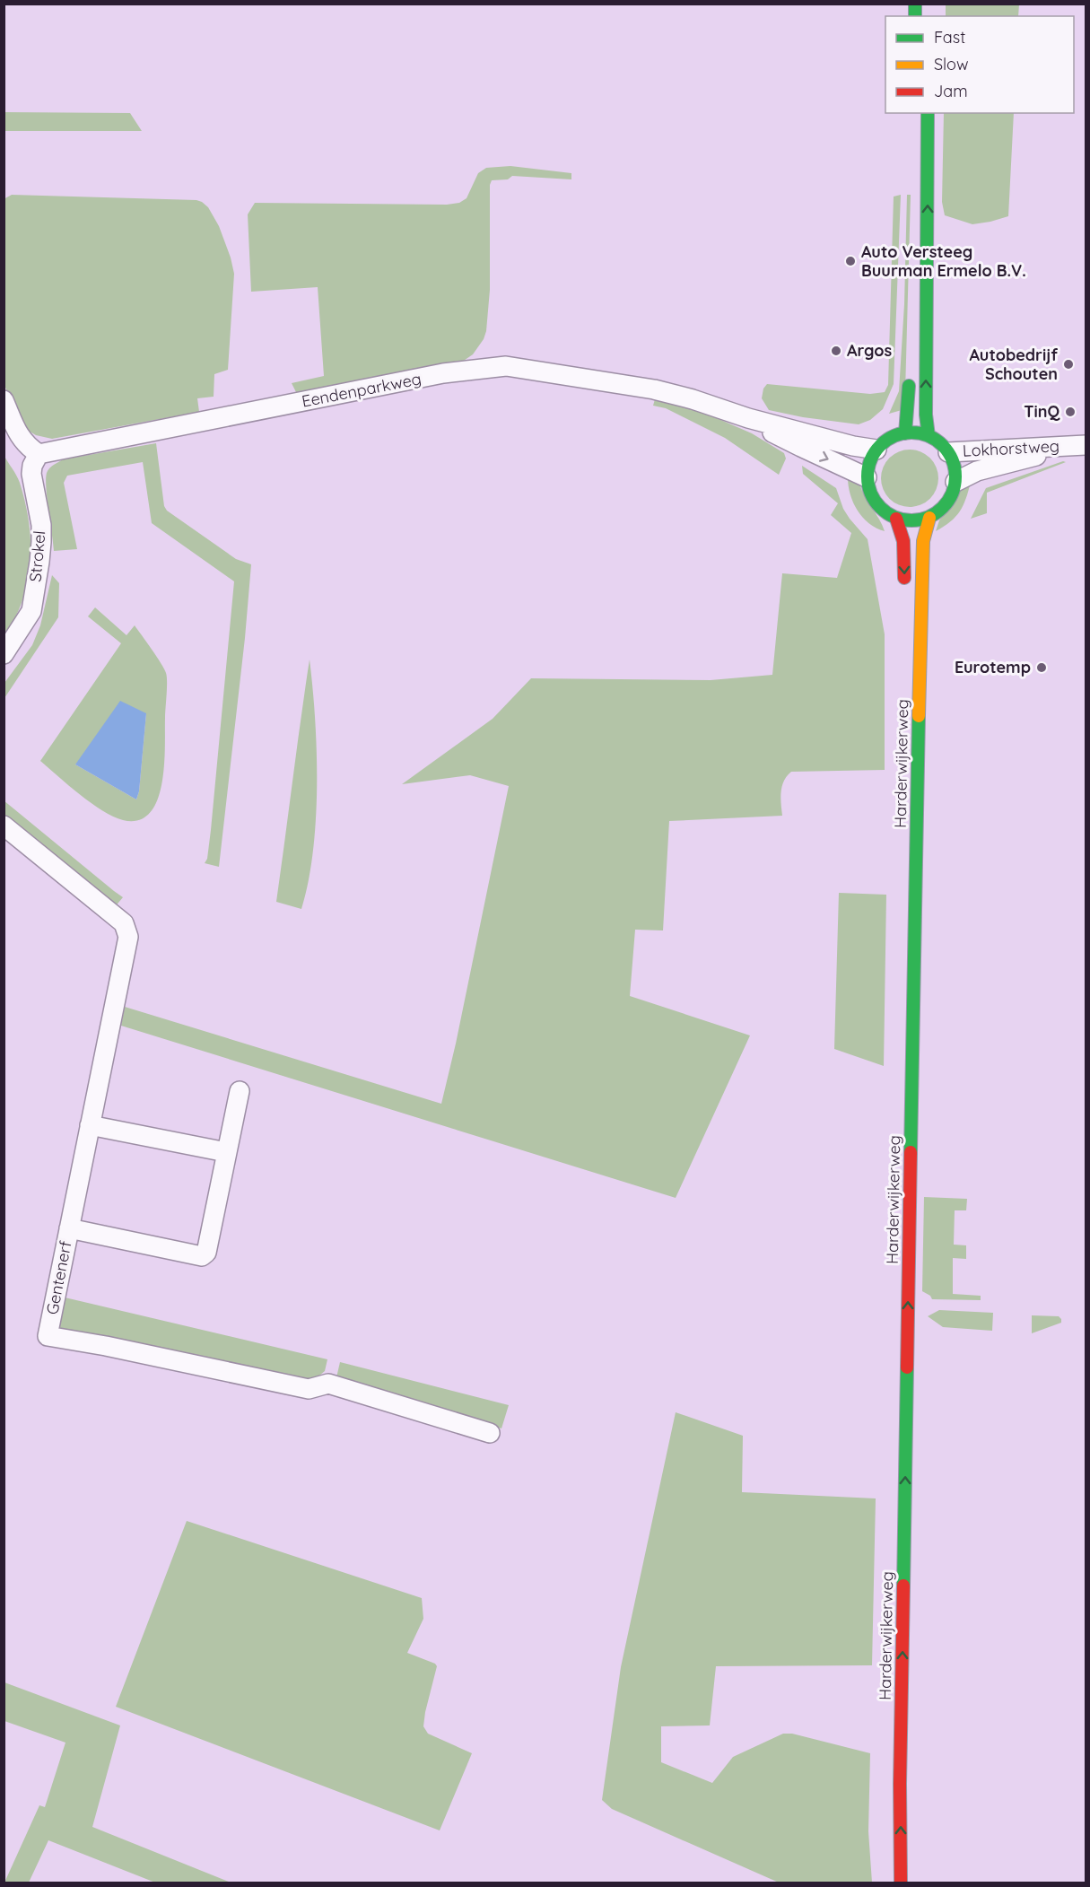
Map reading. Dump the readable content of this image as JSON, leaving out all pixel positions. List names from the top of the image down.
{
  "streets": {
    "main road": ["Harderwijkerweg"],
    "street": [
      "Eendenparkweg",
      "Lokhorstweg",
      "Strokel",
      "Gentenerf"
    ]
  },
  "crossings": [
    ["Eendenparkweg", "Lokhorstweg"],
    ["Eendenparkweg", "Strokel"],
    ["Eendenparkweg", "Harderwijkerweg"],
    ["Lokhorstweg", "Harderwijkerweg"]
  ],
  "places": [
    "Auto Versteeg Buurman Ermelo B.V.",
    "Argos",
    "Autobedrijf Schouten",
    "TinQ",
    "Eurotemp"
  ],
  "legend": ["Fast", "Slow", "Jam"]
}
